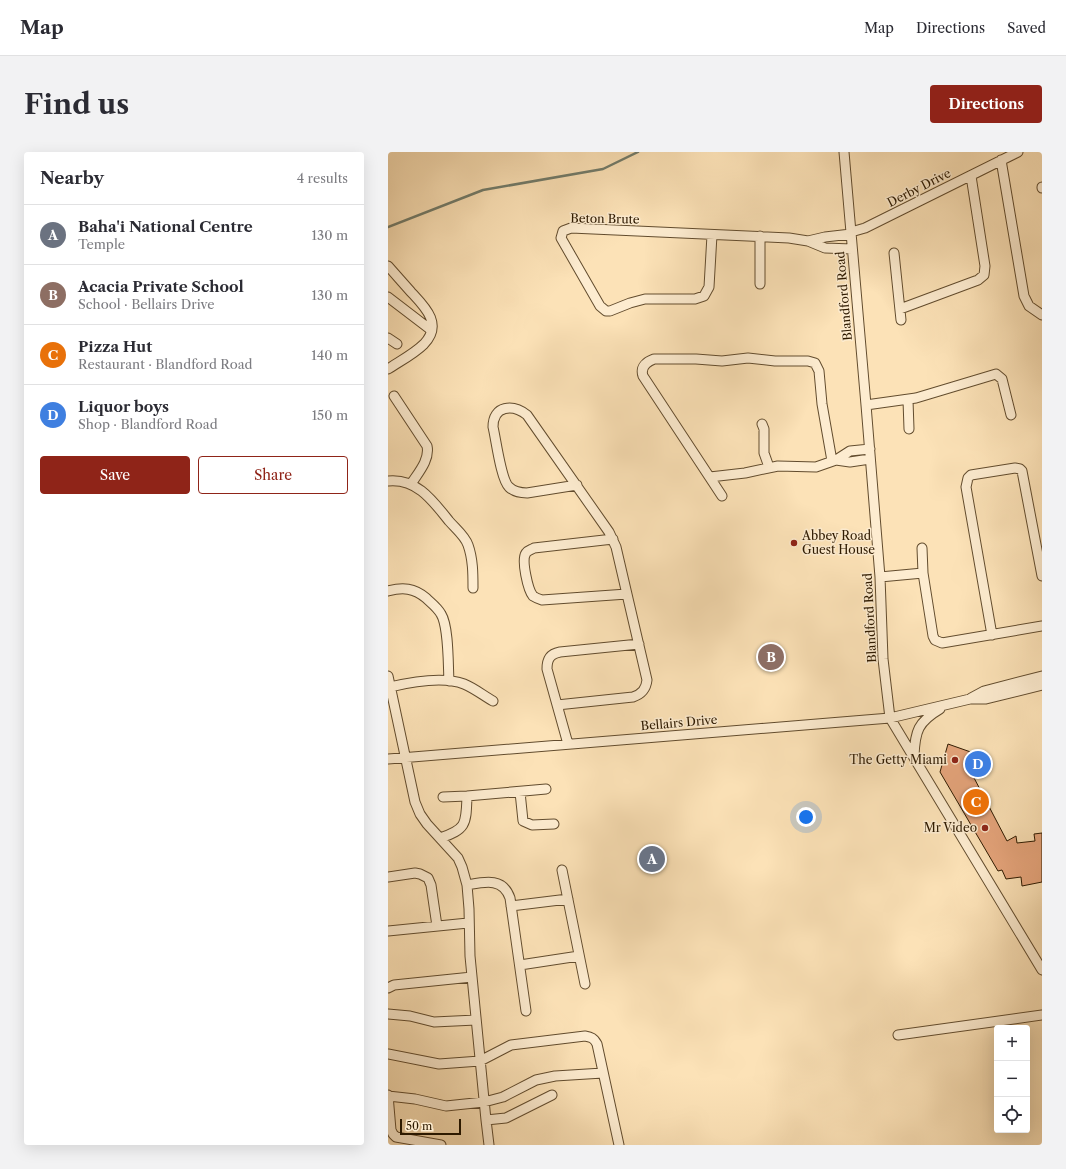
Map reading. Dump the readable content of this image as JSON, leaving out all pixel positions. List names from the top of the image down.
{
  "streets": {
    "street": [
      "Derby Drive",
      "Beton Brute",
      "Blandford Road",
      "Bellairs Drive"
    ]
  },
  "crossings": [
    ["Derby Drive", "Beton Brute"],
    ["Derby Drive", "Blandford Road"],
    ["Beton Brute", "Blandford Road"],
    ["Blandford Road", "Bellairs Drive"]
  ],
  "places": ["Abbey Road Guest House", "The Getty Miami", "Mr Video"],
  "scale_bar": "50 m",
  "page": {
    "header": "Map",
    "nav": ["Map", "Directions", "Saved"],
    "buttons": [
      "Directions",
      ["Save", "Share"]
    ],
    "title": "Find us",
    "heading": ["Nearby", "4 results"],
    "list": [
      {
        "mark": "A",
        "name": "Baha'i National Centre",
        "note": "Temple",
        "value": "130 m"
      },
      {
        "mark": "B",
        "name": "Acacia Private School",
        "note": "School · Bellairs Drive",
        "value": "130 m"
      },
      {
        "mark": "C",
        "name": "Pizza Hut",
        "note": "Restaurant · Blandford Road",
        "value": "140 m"
      },
      {
        "mark": "D",
        "name": "Liquor boys",
        "note": "Shop · Blandford Road",
        "value": "150 m"
      }
    ],
    "pins": [
      "B",
      "D",
      "C",
      "A"
    ],
    "map_buttons": ["+", "−"],
    "scale": "50 m"
  }
}
